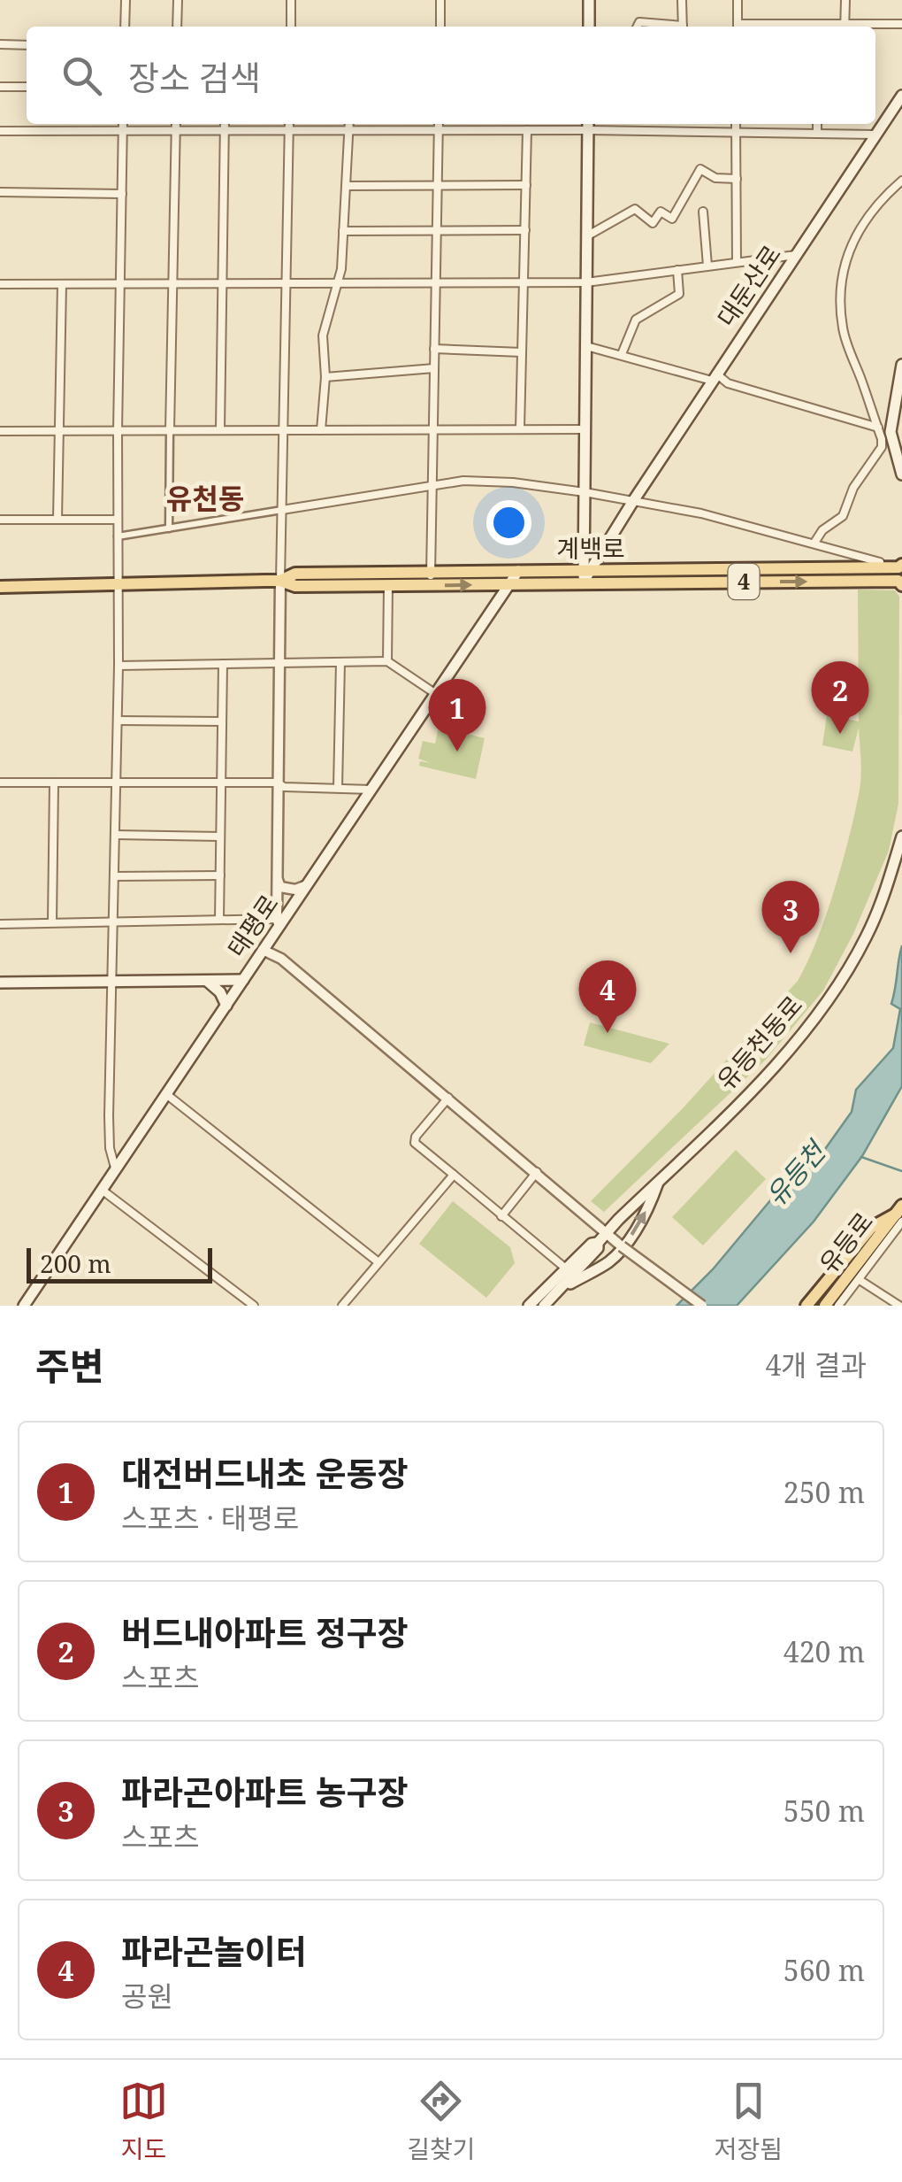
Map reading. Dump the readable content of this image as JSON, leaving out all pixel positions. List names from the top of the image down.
{
  "streets": {
    "main road": [
      "대둔산로",
      "계백로",
      "4",
      "태평로",
      "유등천동로",
      "유등로"
    ]
  },
  "crossings": [
    ["대둔산로", "계백로"],
    ["계백로", "태평로"]
  ],
  "districts": ["유천동"],
  "water": ["유등천"],
  "scale_bar": "200 m",
  "page": {
    "search": "장소 검색",
    "pins": [
      "2",
      "1",
      "3",
      "4"
    ],
    "scale": "200 m",
    "heading": ["주변", "4개 결과"],
    "list": [
      {
        "mark": "1",
        "name": "대전버드내초 운동장",
        "note": "스포츠 · 태평로",
        "value": "250 m"
      },
      {
        "mark": "2",
        "name": "버드내아파트 정구장",
        "note": "스포츠",
        "value": "420 m"
      },
      {
        "mark": "3",
        "name": "파라곤아파트 농구장",
        "note": "스포츠",
        "value": "550 m"
      },
      {
        "mark": "4",
        "name": "파라곤놀이터",
        "note": "공원",
        "value": "560 m"
      }
    ],
    "nav": ["지도", "길찾기", "저장됨"]
  }
}
